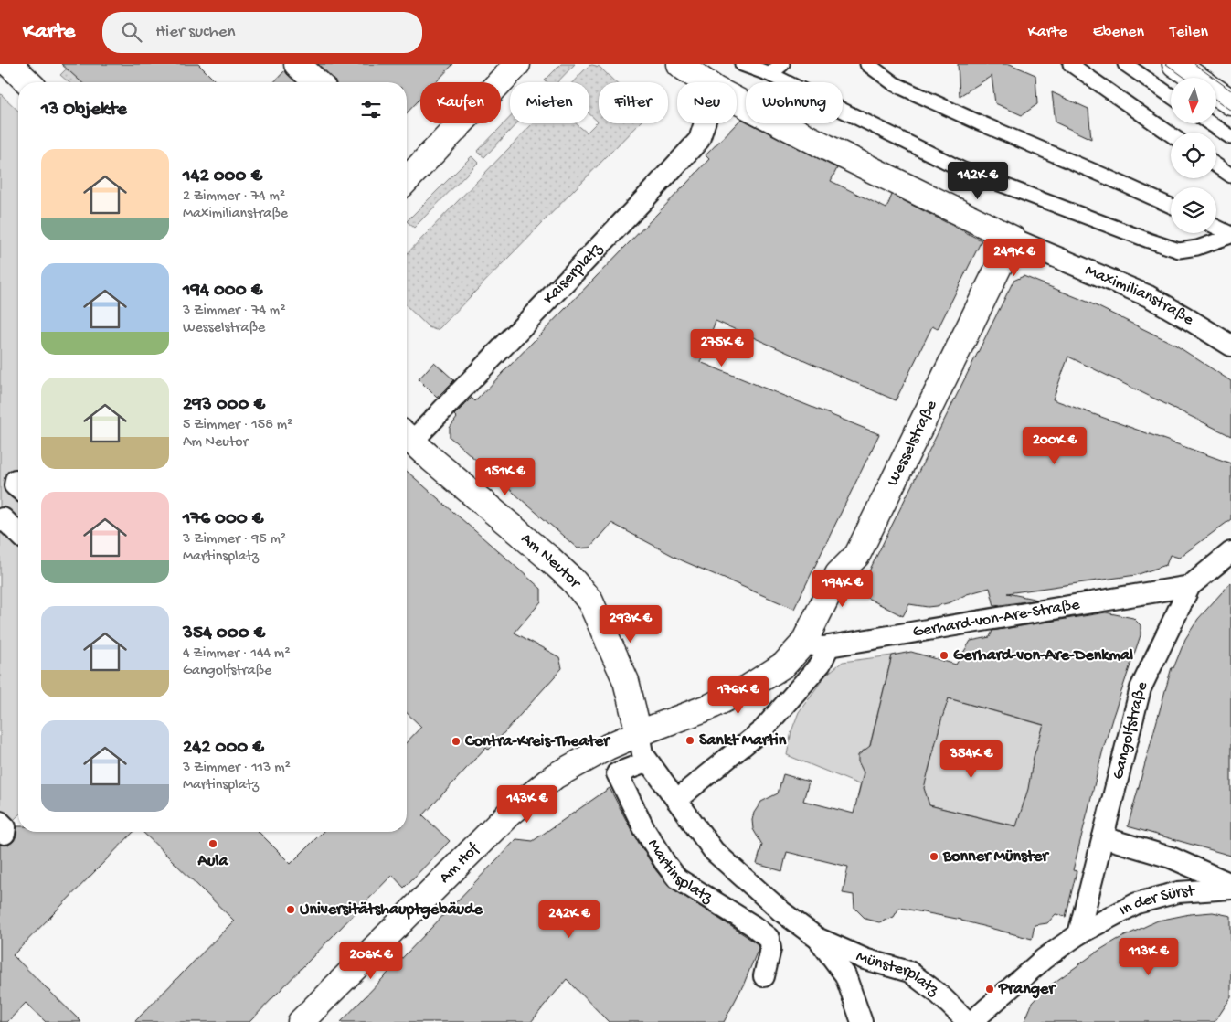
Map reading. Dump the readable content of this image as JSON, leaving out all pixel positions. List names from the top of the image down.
{
  "streets": {
    "street": [
      "Kaiserplatz",
      "Maximilianstraße",
      "Wesselstraße",
      "Am Neutor",
      "Gerhard-von-Are-Straße",
      "Gangolfstraße",
      "Am Hof",
      "Martinsplatz",
      "In der Sürst",
      "Münsterplatz"
    ]
  },
  "crossings": [
    ["Kaiserplatz", "Am Neutor"],
    ["Maximilianstraße", "Wesselstraße"],
    ["Wesselstraße", "Gerhard-von-Are-Straße"],
    ["Am Neutor", "Am Hof"],
    ["Gerhard-von-Are-Straße", "Gangolfstraße"],
    ["Gangolfstraße", "In der Sürst"]
  ],
  "places": [
    "Gerhard-von-Are-Denkmal",
    "Sankt Martin",
    "Contra-Kreis-Theater",
    "Aula",
    "Bonner Münster",
    "Universitätshauptgebäude",
    "Pranger"
  ],
  "north": "bottom",
  "page": {
    "header": "Karte",
    "search": "Hier suchen",
    "nav": ["Karte", "Ebenen", "Teilen"],
    "chip": [
      "Kaufen",
      "Mieten",
      "Filter",
      "Neu",
      "Wohnung"
    ],
    "heading": "13 Objekte",
    "list": [
      {
        "name": "142 000 €",
        "note": "2 Zimmer · 74 m² · Maximilianstraße"
      },
      {
        "name": "194 000 €",
        "note": "3 Zimmer · 74 m² · Wesselstraße"
      },
      {
        "name": "293 000 €",
        "note": "5 Zimmer · 158 m² · Am Neutor"
      },
      {
        "name": "176 000 €",
        "note": "3 Zimmer · 95 m² · Martinsplatz"
      },
      {
        "name": "354 000 €",
        "note": "4 Zimmer · 144 m² · Gangolfstraße"
      },
      {
        "name": "242 000 €",
        "note": "3 Zimmer · 113 m² · Martinsplatz"
      }
    ],
    "price": [
      "142K €",
      "249K €",
      "275K €",
      "200K €",
      "151K €",
      "194K €",
      "293K €",
      "176K €",
      "354K €",
      "143K €",
      "242K €",
      "113K €",
      "206K €"
    ]
  }
}
